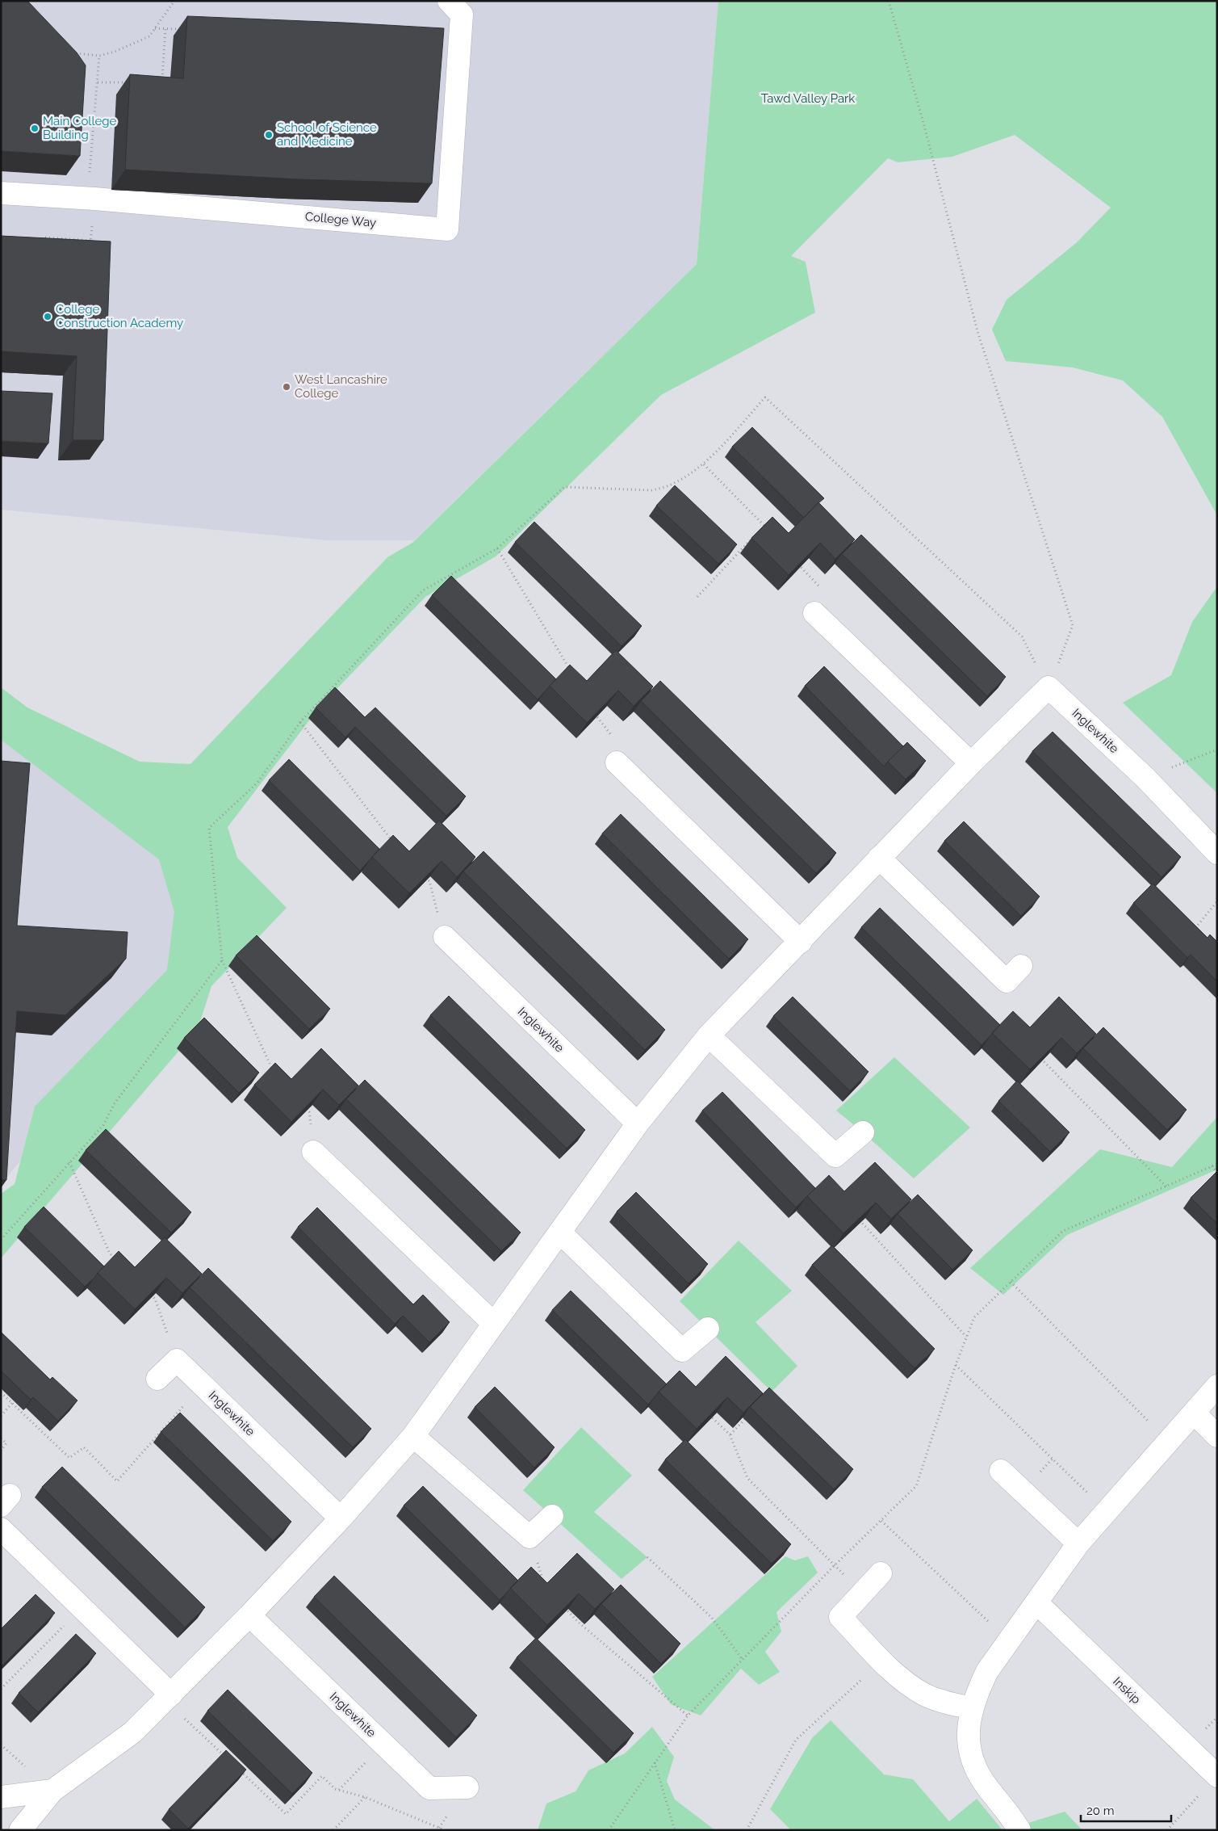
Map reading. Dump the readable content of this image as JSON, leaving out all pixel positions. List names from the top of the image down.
{
  "streets": {
    "street": ["College Way", "Inglewhite", "Inskip"]
  },
  "parks": ["Tawd Valley Park"],
  "places": [
    "Main College Building",
    "School of Science and Medicine",
    "College Construction Academy",
    "West Lancashire College"
  ],
  "scale_bar": "20 m"
}
